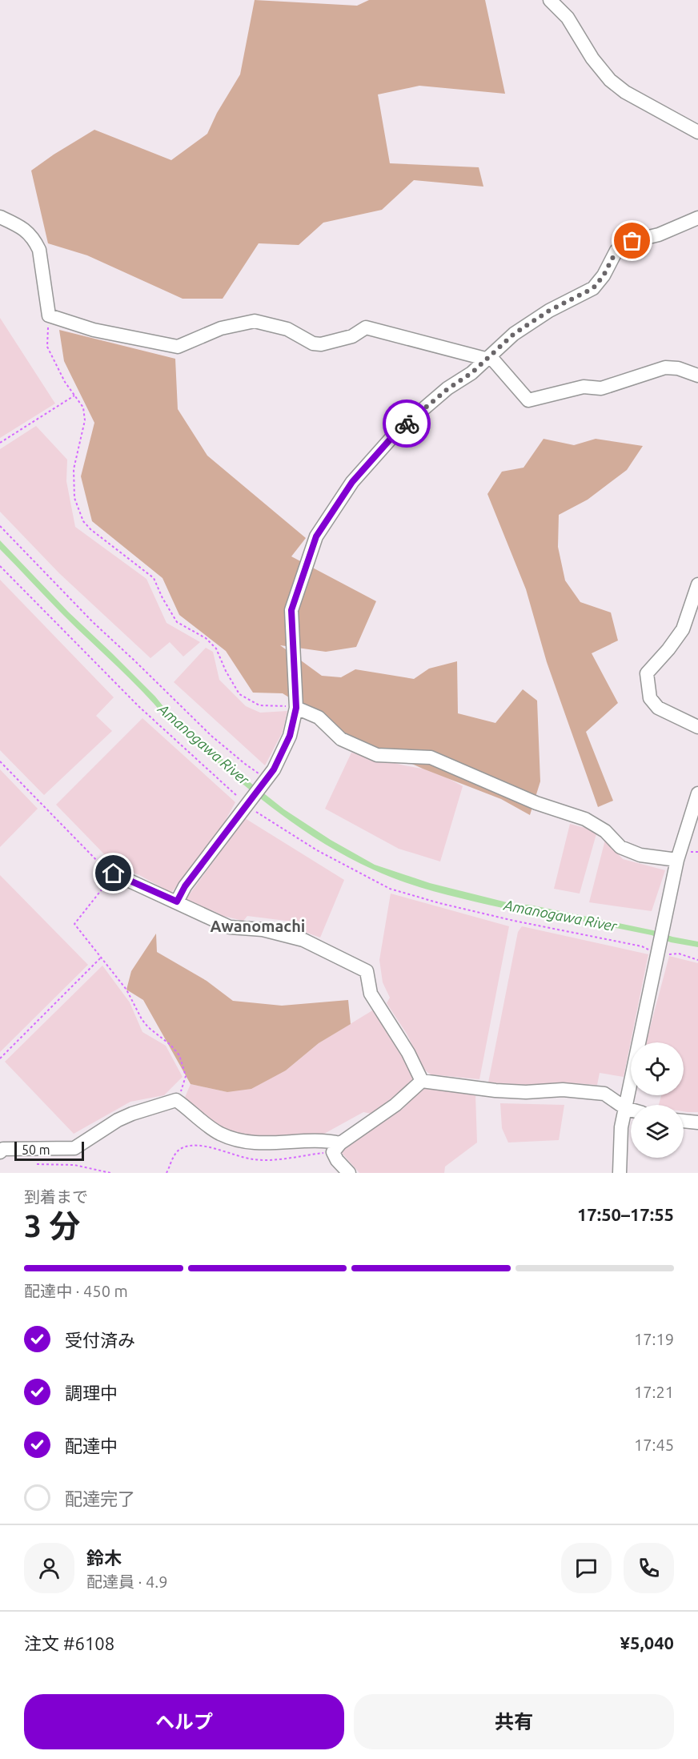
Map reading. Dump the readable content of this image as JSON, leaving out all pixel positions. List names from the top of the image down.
{
  "districts": ["Awanomachi"],
  "water": ["Amanogawa River"],
  "scale_bar": "50 m",
  "page": {
    "scale": "50 m",
    "heading": ["3 分", "到着まで", "17:50–17:55"],
    "panel": [
      "鈴木",
      "配達員 · 4.9",
      "注文 #6108",
      "¥5,040"
    ],
    "bar": "配達中 · 450 m",
    "list": [
      ["受付済み", "17:19"],
      ["調理中", "17:21"],
      ["配達中", "17:45"],
      "配達完了"
    ],
    "buttons": ["ヘルプ", "共有"]
  }
}
